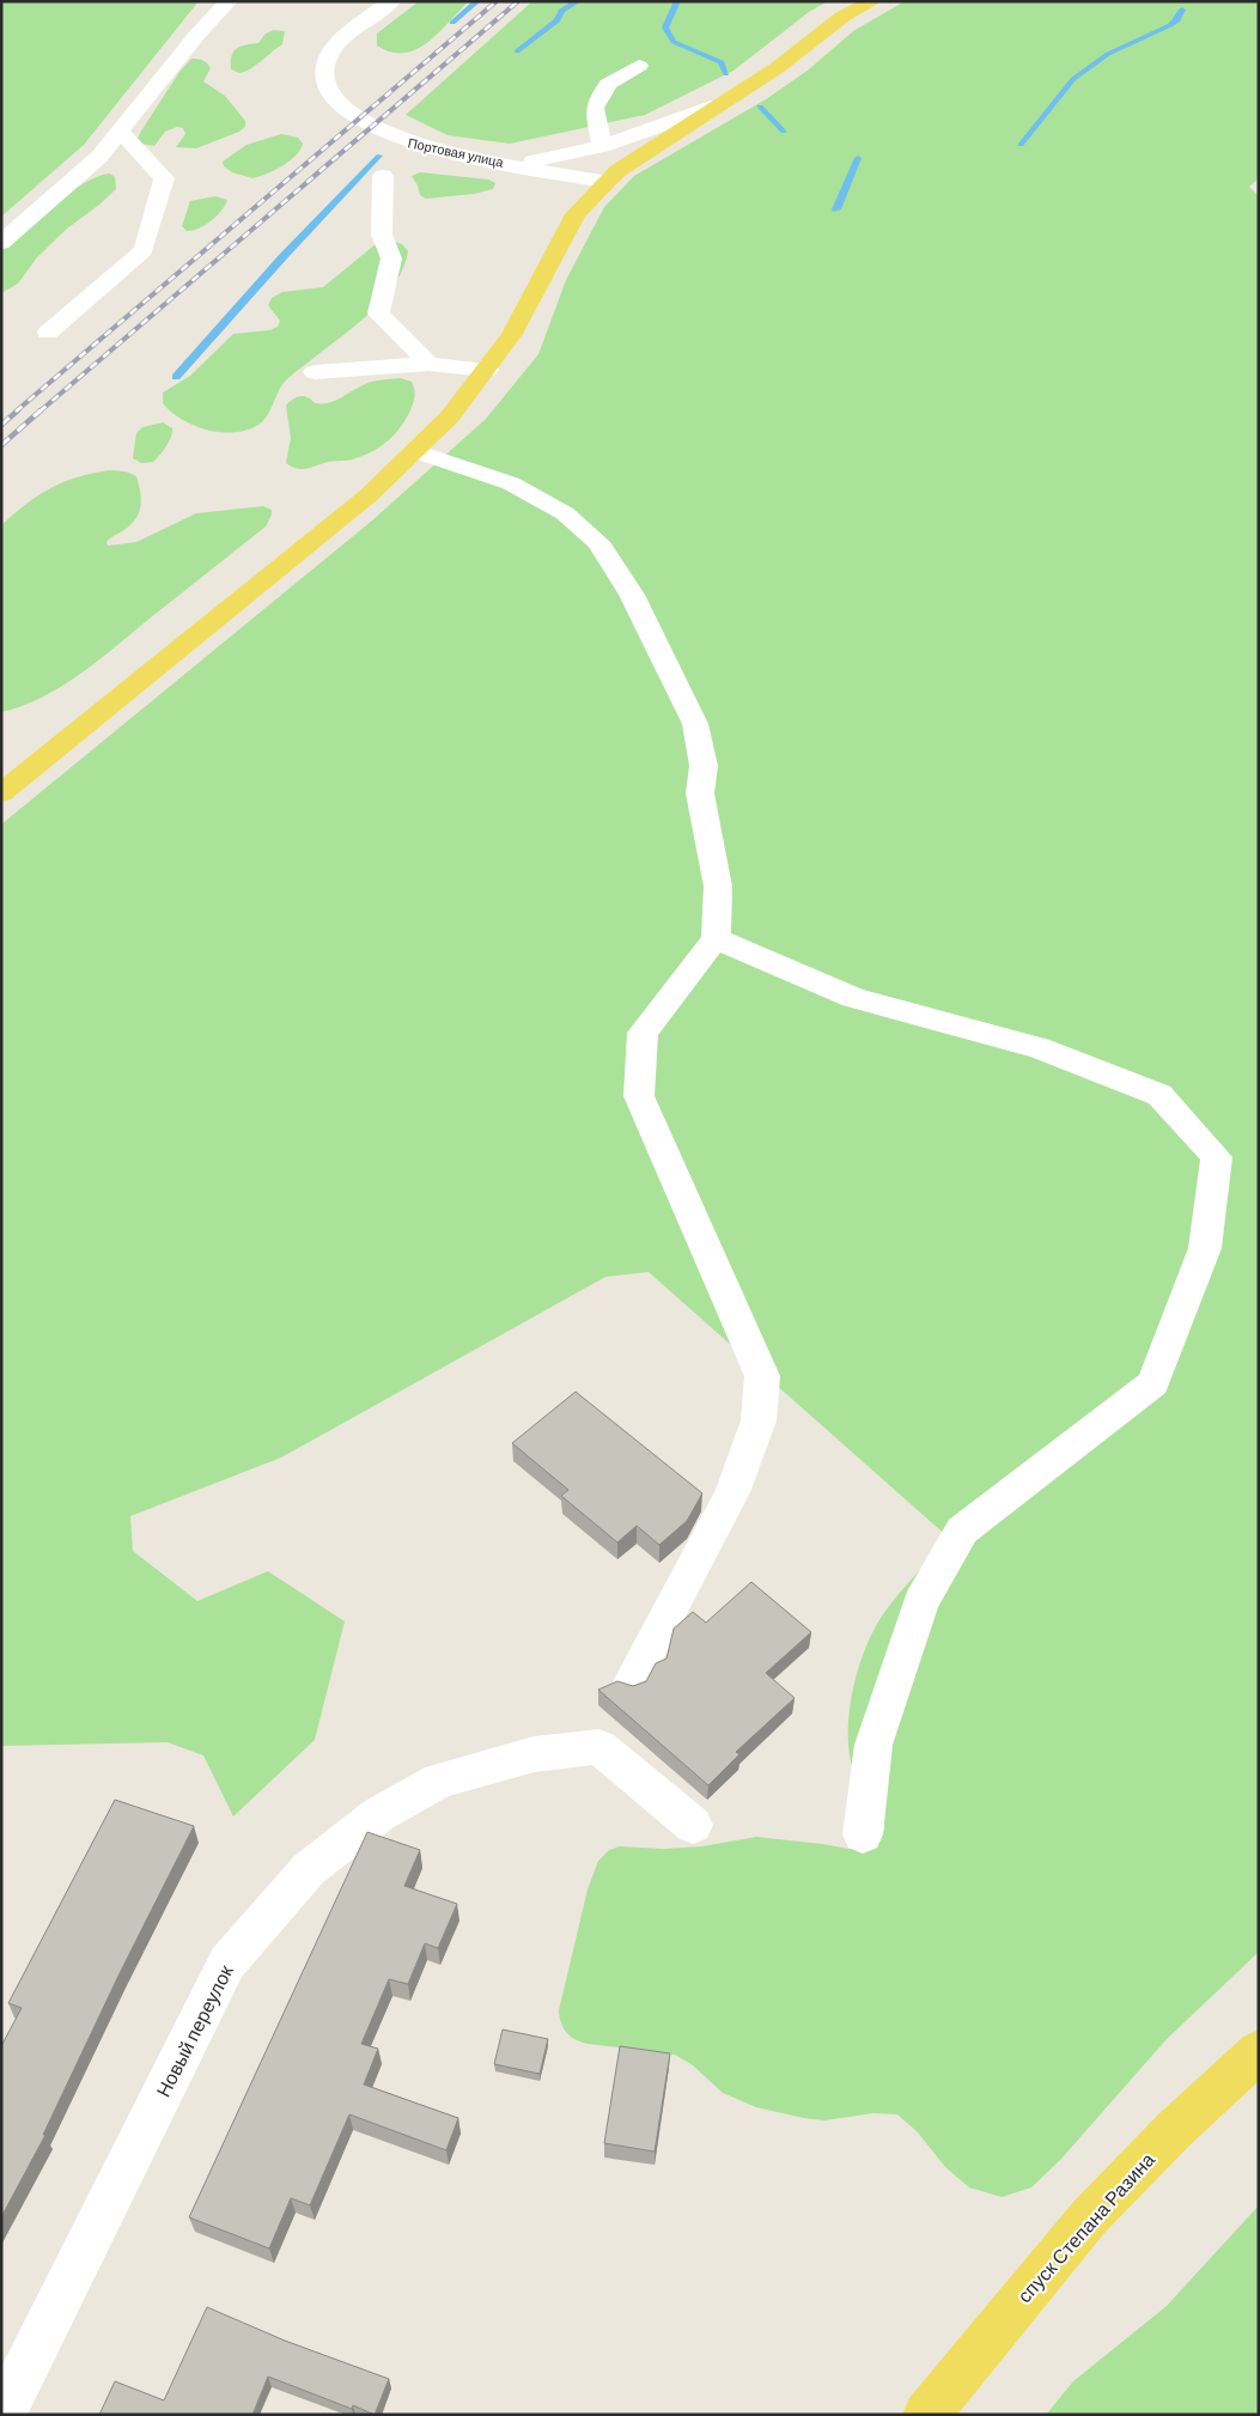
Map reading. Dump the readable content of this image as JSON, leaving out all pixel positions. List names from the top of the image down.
{
  "streets": {
    "main road": ["спуск Степана Разина"],
    "street": ["Портовая улица", "Новый переулок"]
  }
}
